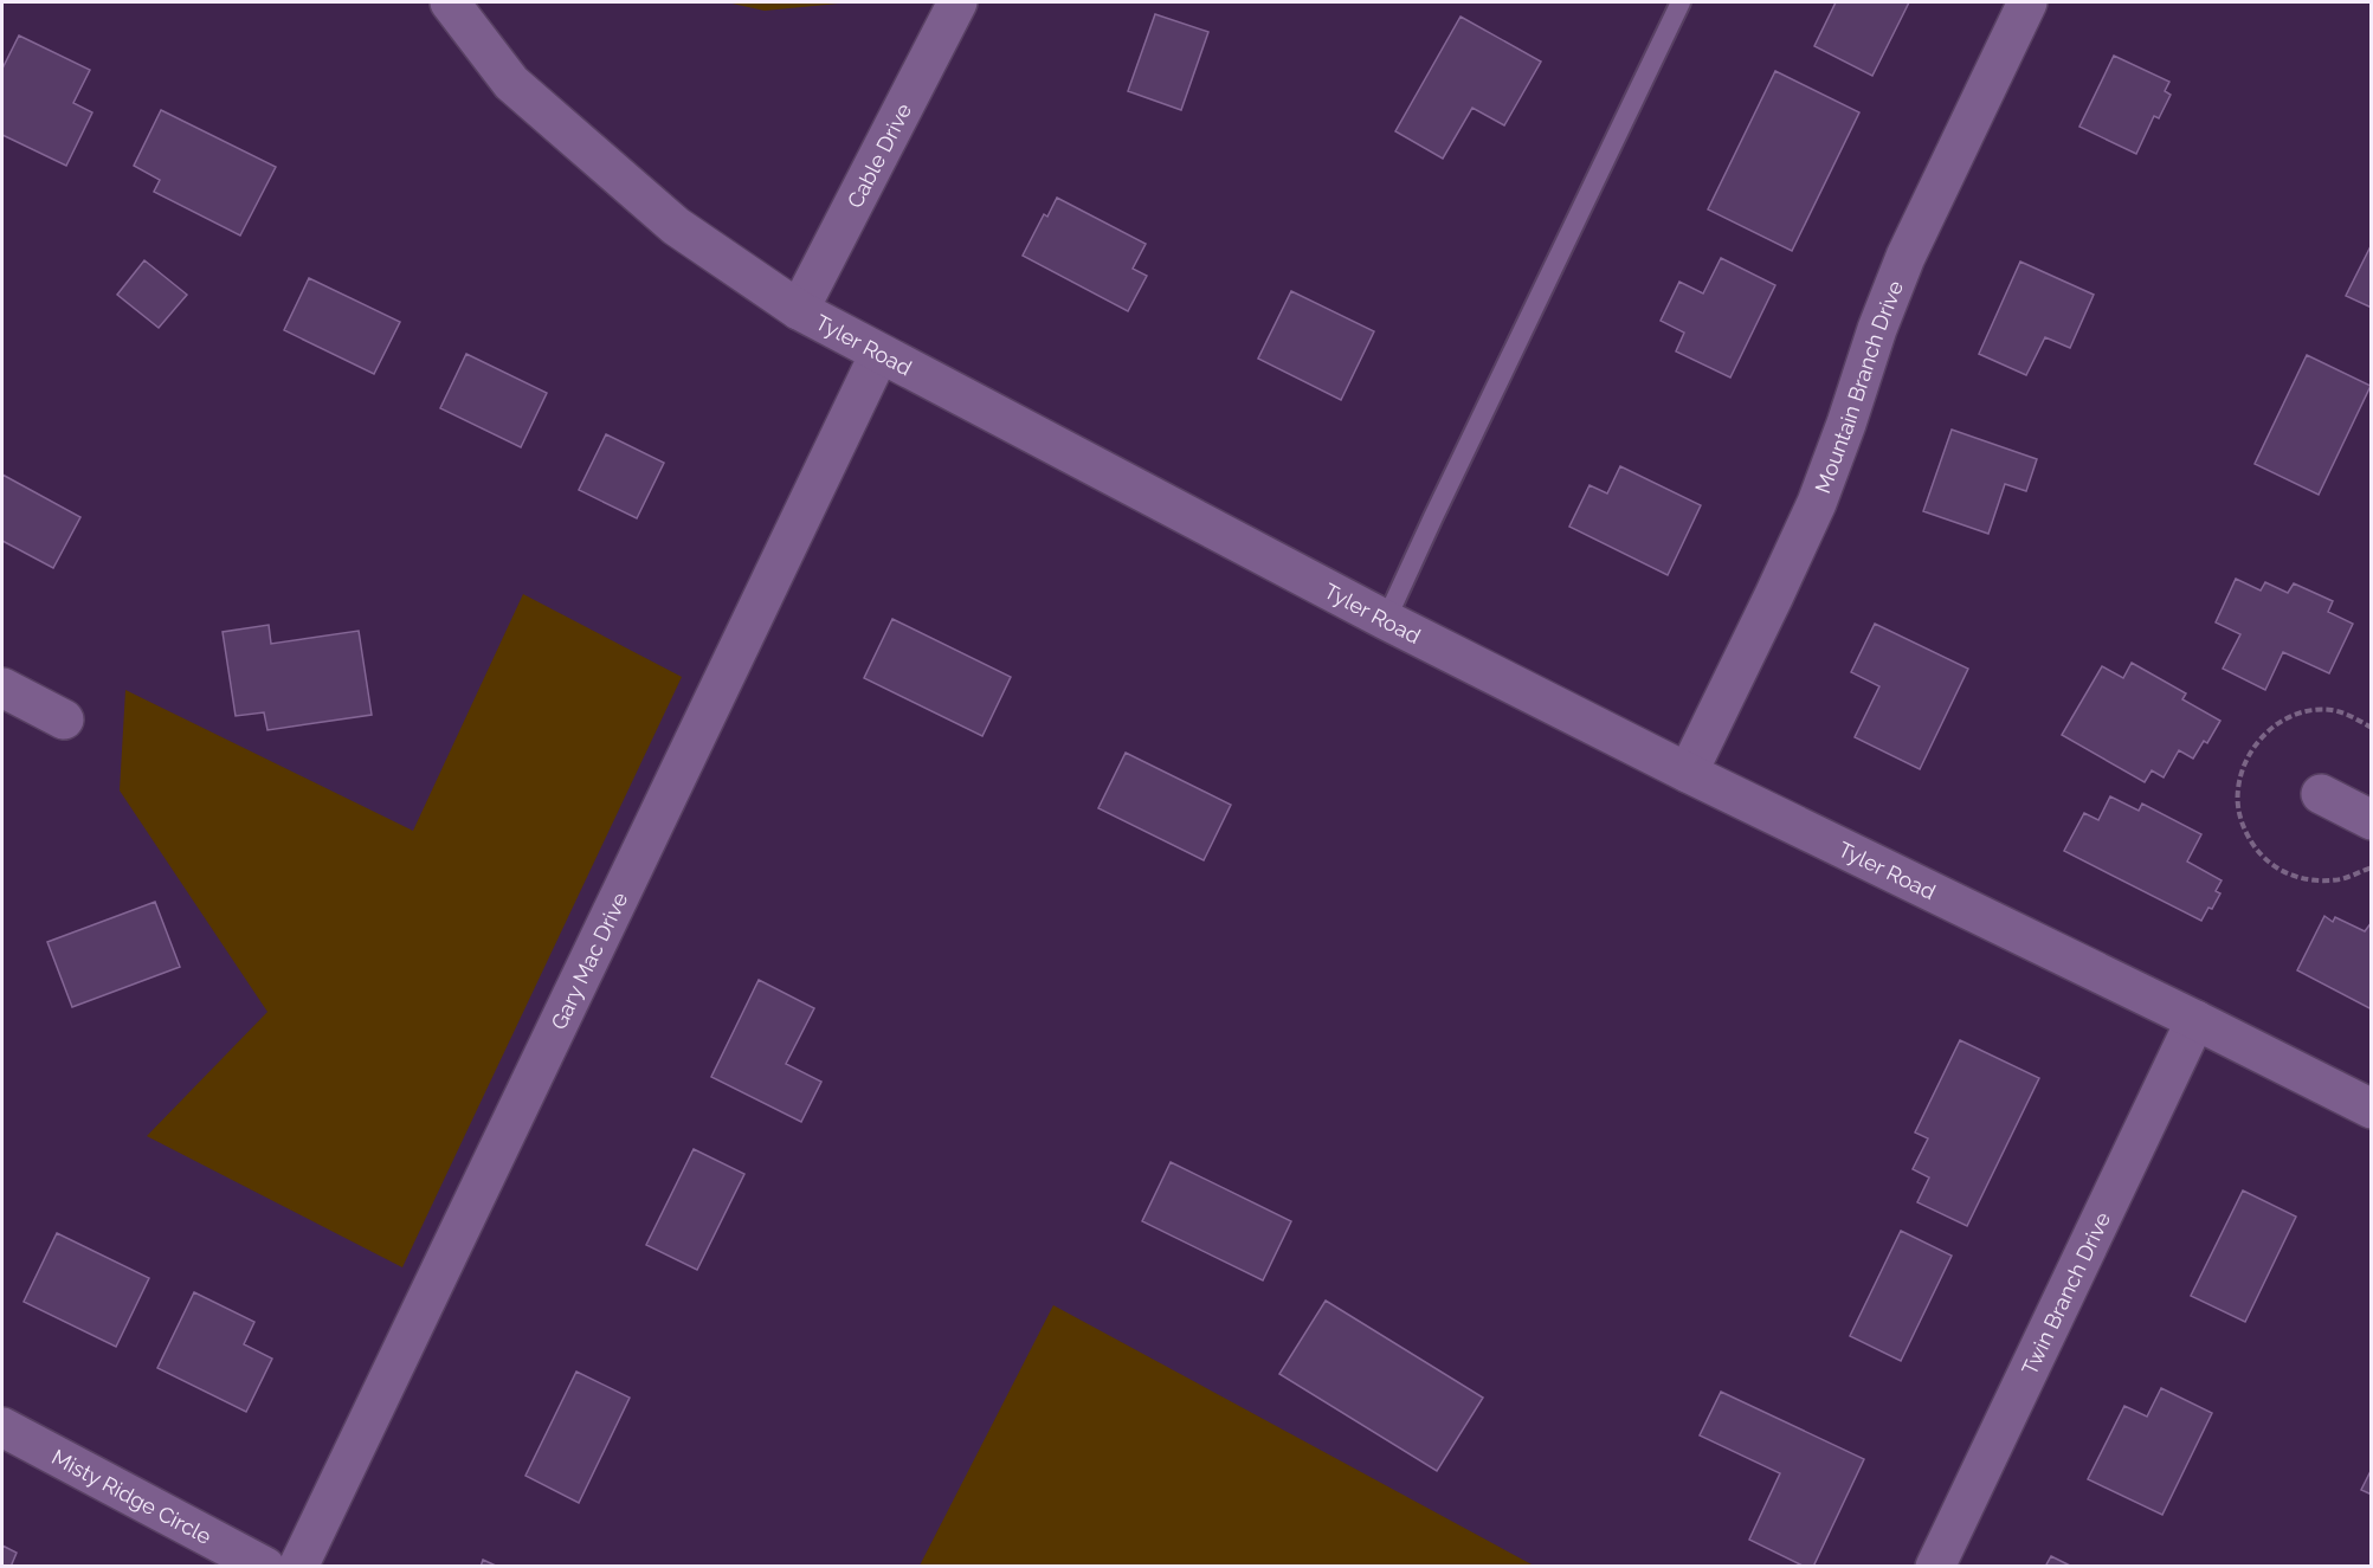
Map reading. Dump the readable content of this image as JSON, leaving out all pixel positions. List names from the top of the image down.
{
  "streets": {
    "street": [
      "Cable Drive",
      "Tyler Road",
      "Mountain Branch Drive",
      "Gary Mac Drive",
      "Twin Branch Drive",
      "Misty Ridge Circle"
    ]
  },
  "crossings": [
    ["Cable Drive", "Tyler Road"],
    ["Tyler Road", "Mountain Branch Drive"],
    ["Tyler Road", "Gary Mac Drive"],
    ["Tyler Road", "Twin Branch Drive"]
  ]
}
